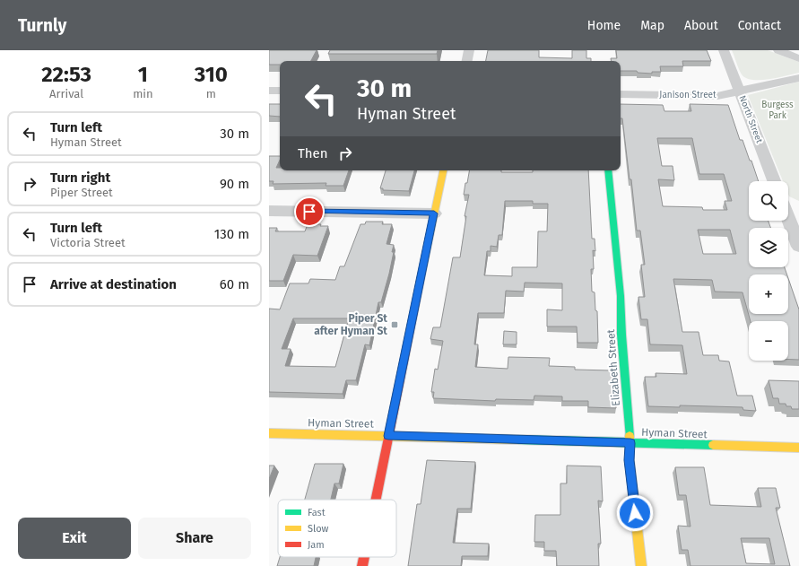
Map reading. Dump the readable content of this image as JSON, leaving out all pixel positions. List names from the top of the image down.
{
  "streets": {
    "street": [
      "Janison Street",
      "North Street",
      "Elizabeth Street",
      "Hyman Street"
    ]
  },
  "crossings": [
    ["Janison Street", "North Street"],
    ["Elizabeth Street", "Hyman Street"]
  ],
  "parks": ["Burgess Park"],
  "places": {
    "transit": ["Piper St after Hyman St"]
  },
  "legend": ["Fast", "Slow", "Jam"],
  "page": {
    "header": "Turnly",
    "nav": [
      "Home",
      "Map",
      "About",
      "Contact"
    ],
    "eta": [
      "22:53",
      "Arrival",
      "1",
      "min",
      "310",
      "m"
    ],
    "turn": ["30 m", "Hyman Street"],
    "list": [
      {
        "name": "Turn left",
        "note": "Hyman Street",
        "value": "30 m"
      },
      {
        "name": "Turn right",
        "note": "Piper Street",
        "value": "90 m"
      },
      {
        "name": "Turn left",
        "note": "Victoria Street",
        "value": "130 m"
      },
      {
        "name": "Arrive at destination",
        "value": "60 m"
      }
    ],
    "then": "Then",
    "map_buttons": ["+", "−"],
    "buttons": ["Exit", "Share"]
  }
}
